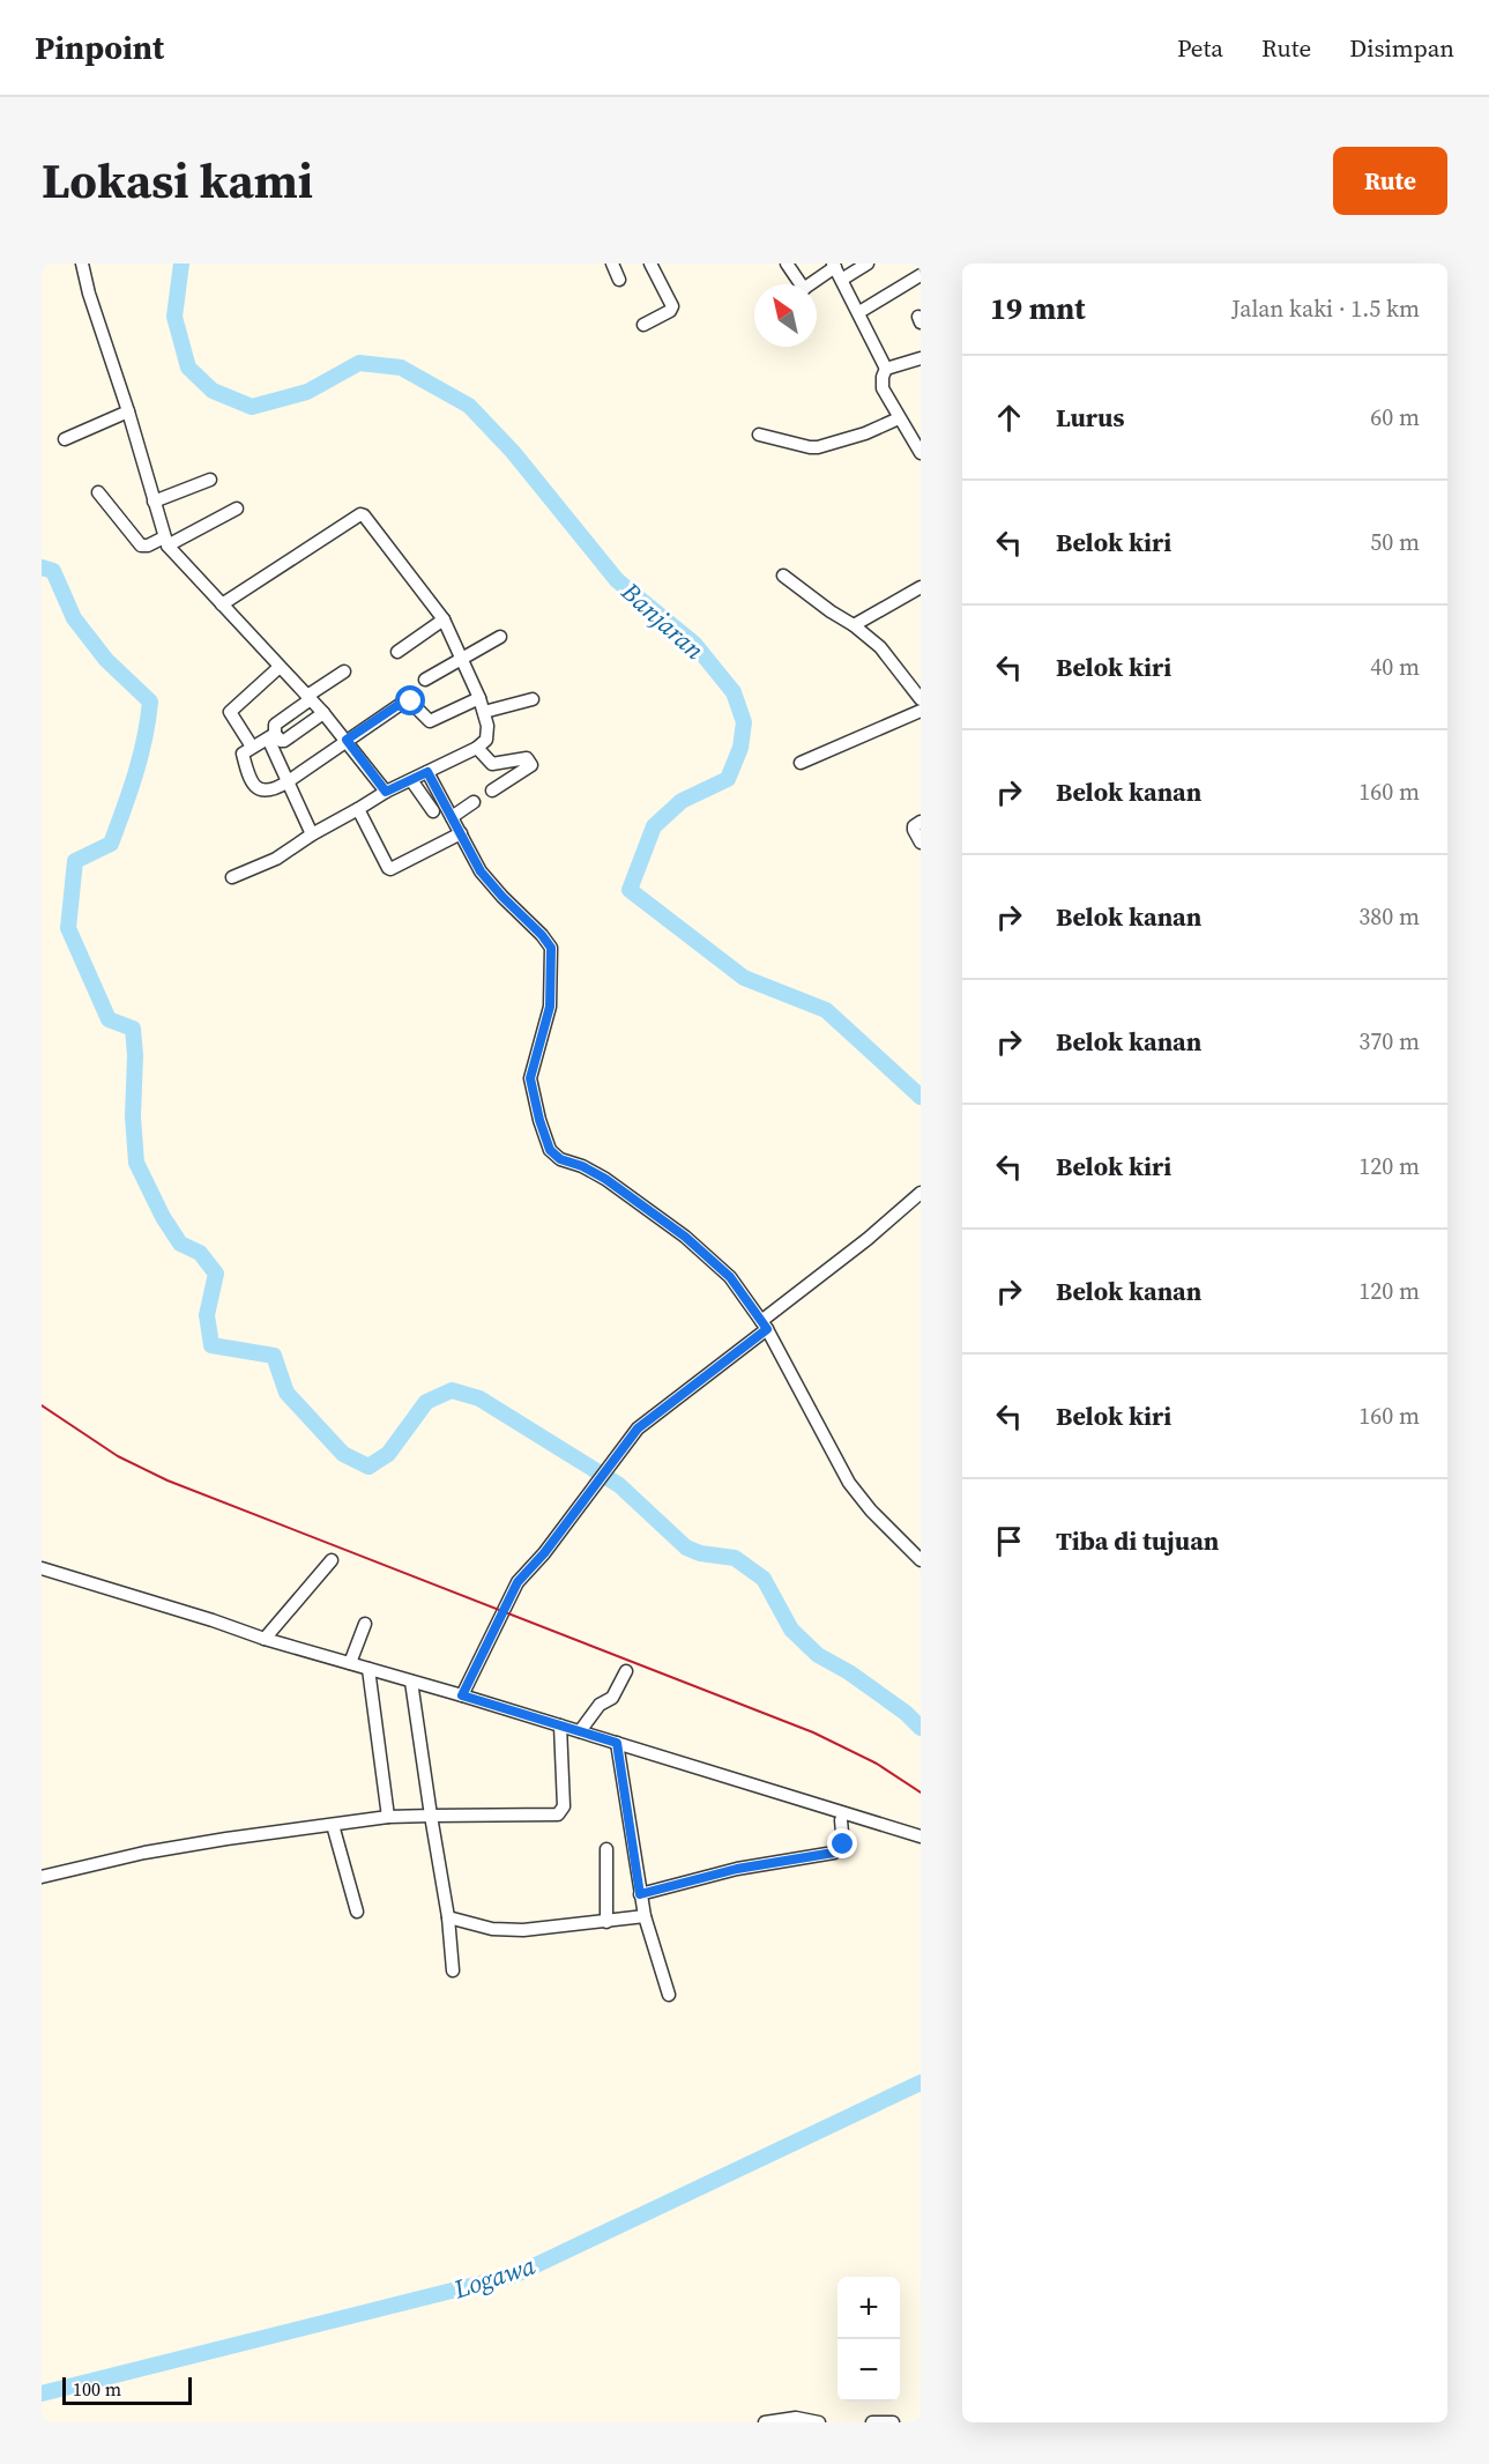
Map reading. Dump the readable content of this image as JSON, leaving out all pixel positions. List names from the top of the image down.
{
  "water": ["Banjaran", "Logawa"],
  "scale_bar": "100 m",
  "north": "top left",
  "page": {
    "header": "Pinpoint",
    "nav": ["Peta", "Rute", "Disimpan"],
    "title": "Lokasi kami",
    "buttons": "Rute",
    "heading": ["19 mnt", "Jalan kaki · 1.5 km"],
    "list": [
      ["Lurus", "60 m"],
      ["Belok kiri", "50 m"],
      ["Belok kiri", "40 m"],
      ["Belok kanan", "160 m"],
      ["Belok kanan", "380 m"],
      ["Belok kanan", "370 m"],
      ["Belok kiri", "120 m"],
      ["Belok kanan", "120 m"],
      ["Belok kiri", "160 m"],
      "Tiba di tujuan"
    ],
    "map_buttons": ["+", "−"],
    "scale": "100 m"
  }
}
